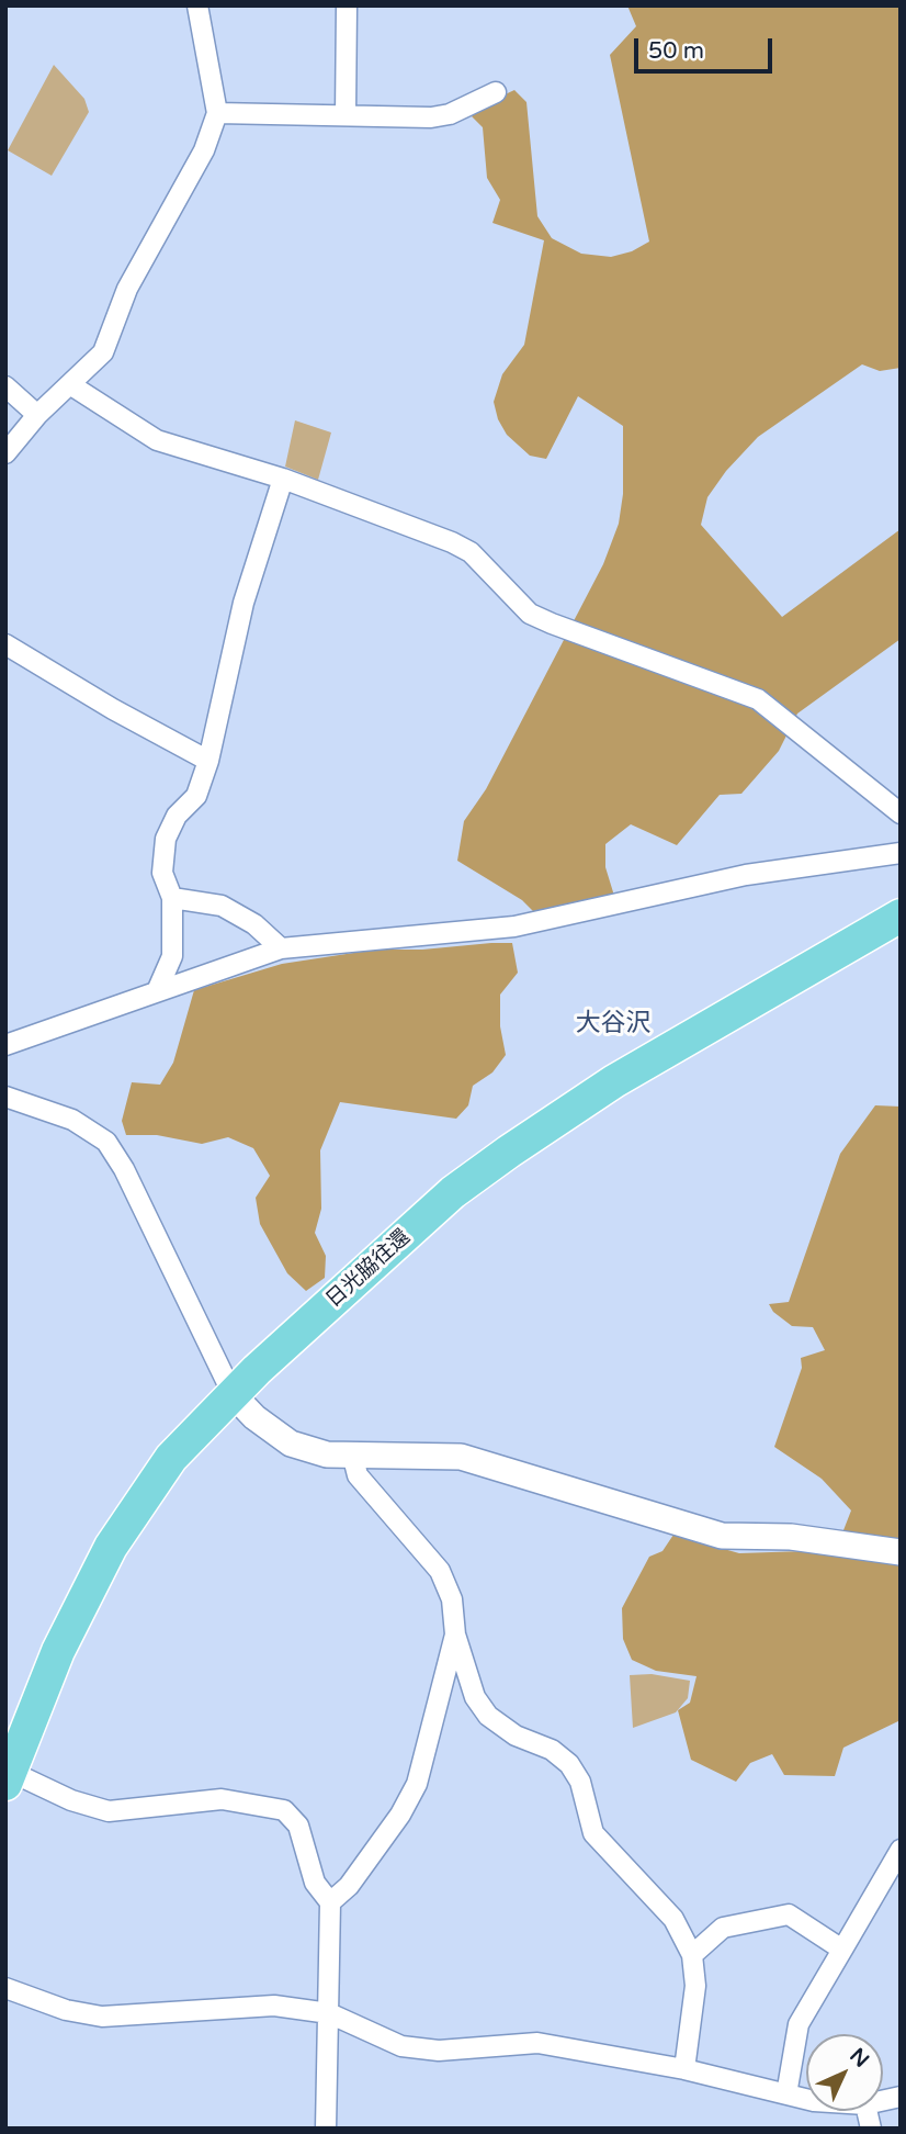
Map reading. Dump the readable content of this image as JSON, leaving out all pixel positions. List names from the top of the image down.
{
  "streets": {
    "highway": ["日光脇往還"]
  },
  "districts": ["大谷沢"],
  "scale_bar": "50 m",
  "north": "top right"
}
